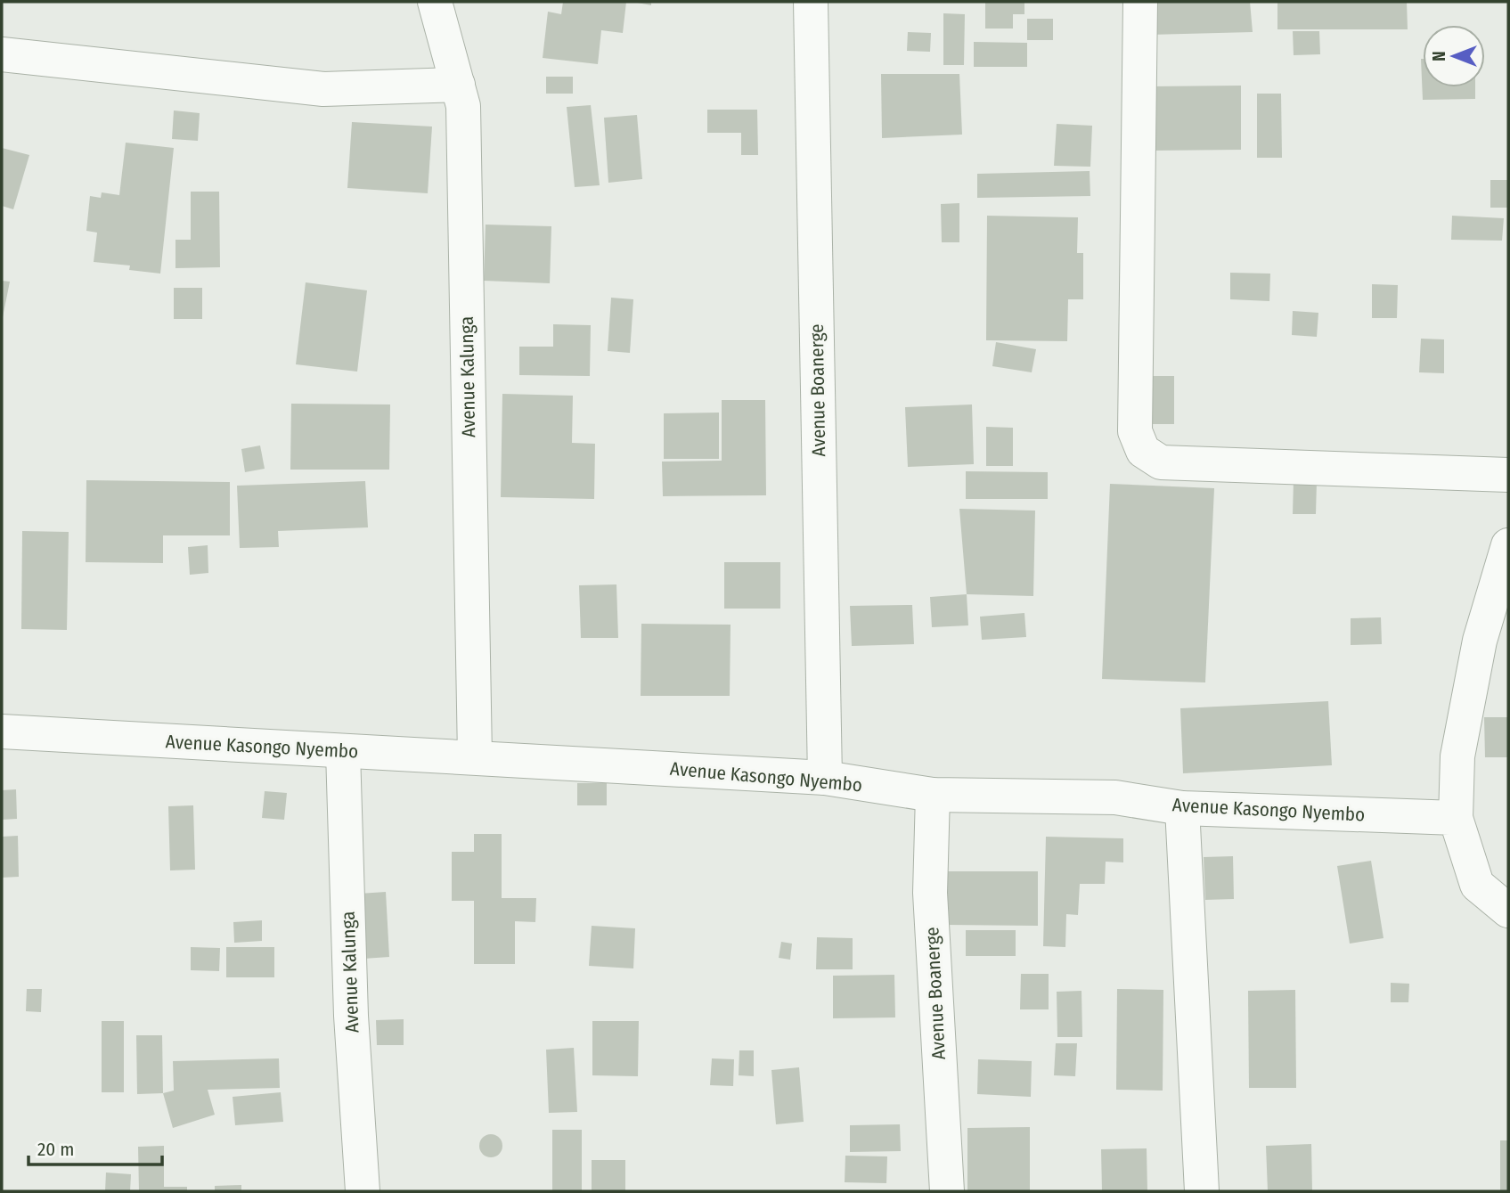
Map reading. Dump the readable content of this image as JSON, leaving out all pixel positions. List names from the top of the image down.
{
  "streets": {
    "street": ["Avenue Kalunga", "Avenue Boanerge", "Avenue Kasongo Nyembo"]
  },
  "crossings": [
    ["Avenue Kalunga", "Avenue Kasongo Nyembo"],
    ["Avenue Boanerge", "Avenue Kasongo Nyembo"]
  ],
  "scale_bar": "20 m",
  "north": "left"
}
